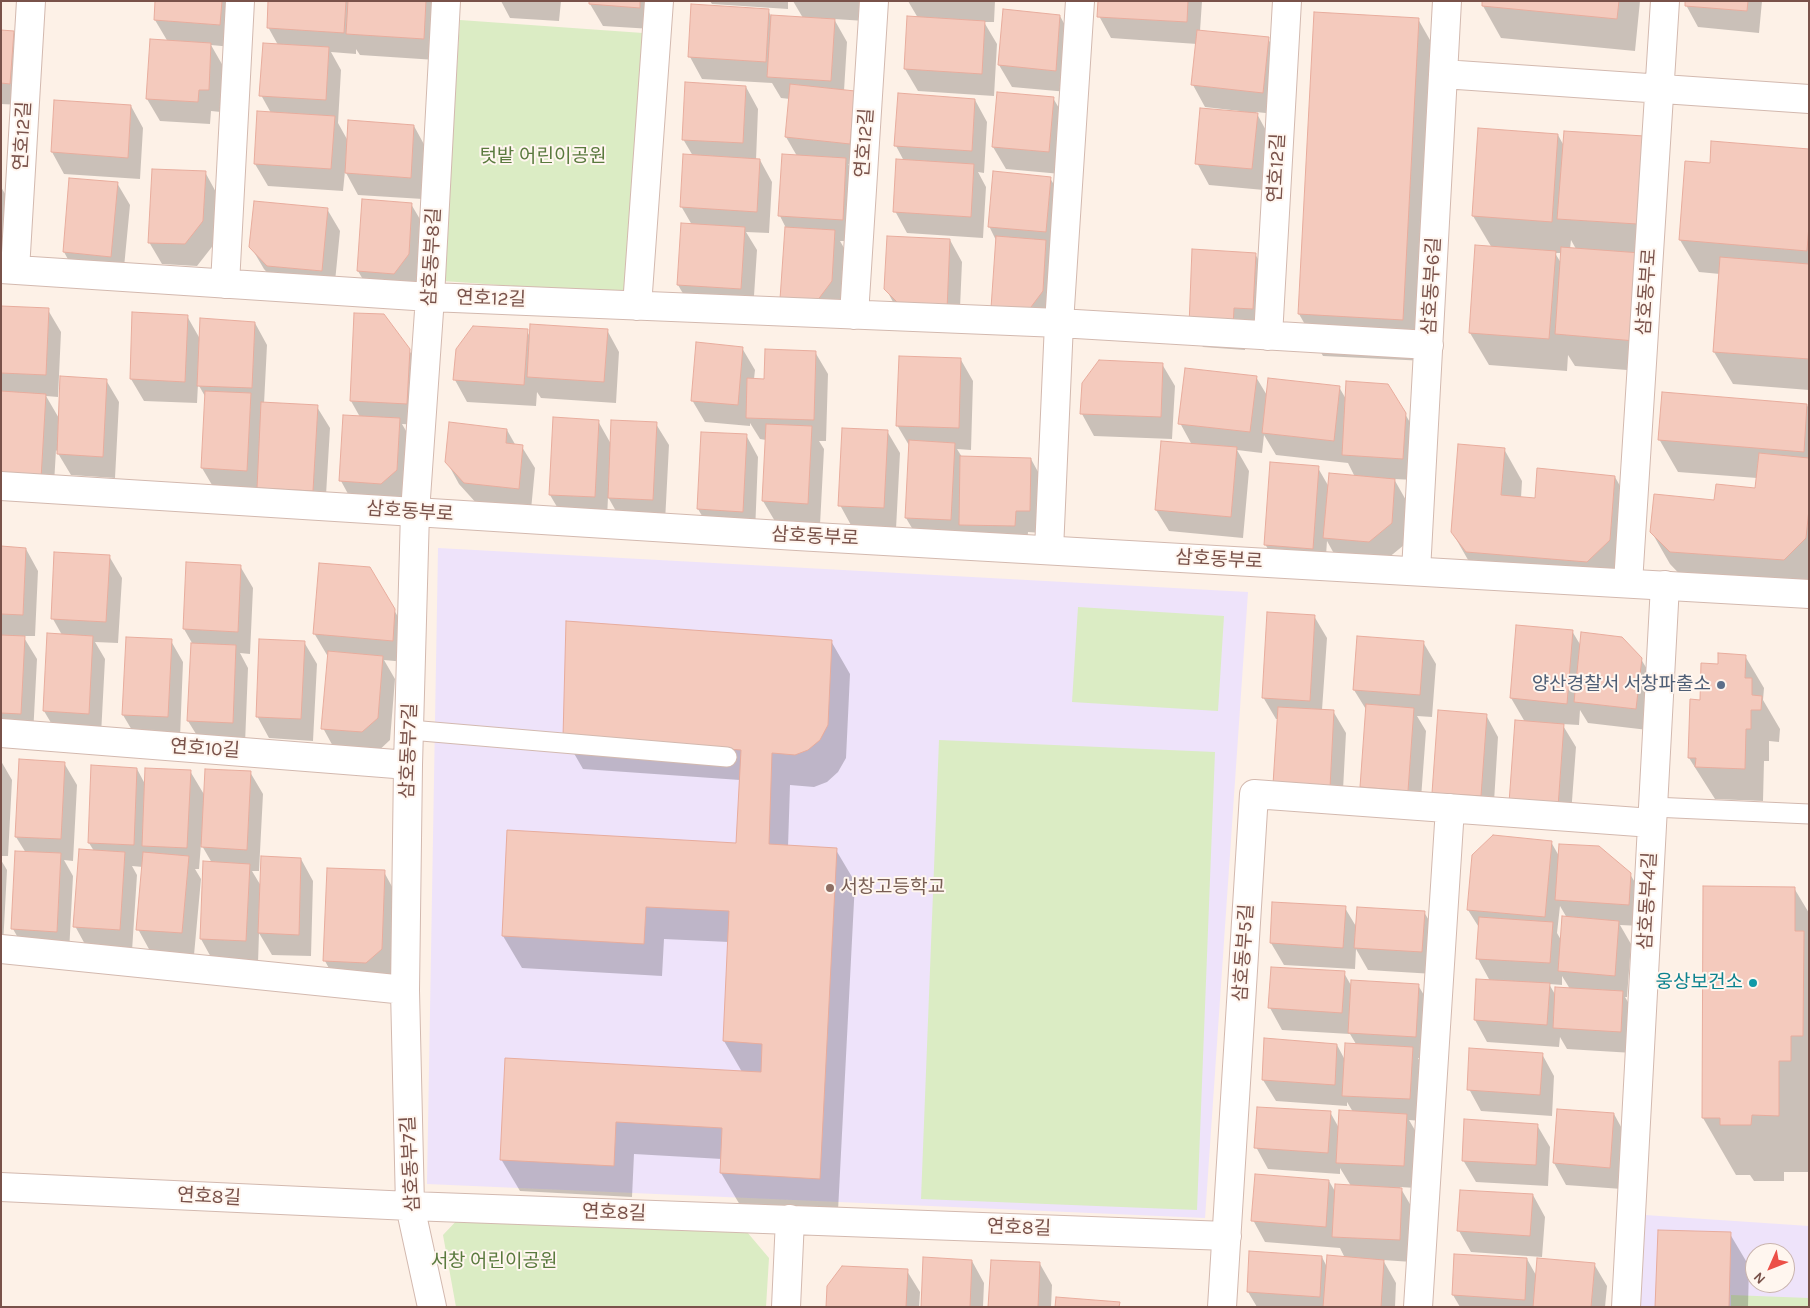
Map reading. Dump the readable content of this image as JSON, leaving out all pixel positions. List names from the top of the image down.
{
  "streets": {
    "street": [
      "연호12길",
      "삼호동부8길",
      "삼호동부6길",
      "삼호동부로",
      "연호10길",
      "삼호동부7길",
      "삼호동부4길",
      "삼호동부5길",
      "연호8길"
    ]
  },
  "crossings": [
    ["연호12길", "삼호동부8길"],
    ["연호12길", "삼호동부6길"],
    ["삼호동부8길", "삼호동부로"],
    ["삼호동부8길", "삼호동부7길"],
    ["삼호동부6길", "삼호동부로"],
    ["삼호동부로", "삼호동부7길"],
    ["삼호동부로", "삼호동부4길"],
    ["연호10길", "삼호동부7길"],
    ["삼호동부7길", "연호8길"],
    ["삼호동부4길", "삼호동부5길"],
    ["삼호동부5길", "연호8길"]
  ],
  "parks": ["텃밭 어린이공원", "서창 어린이공원"],
  "places": ["양산경찰서 서창파출소", "서창고등학교", "웅상보건소"],
  "north": "bottom left"
}
